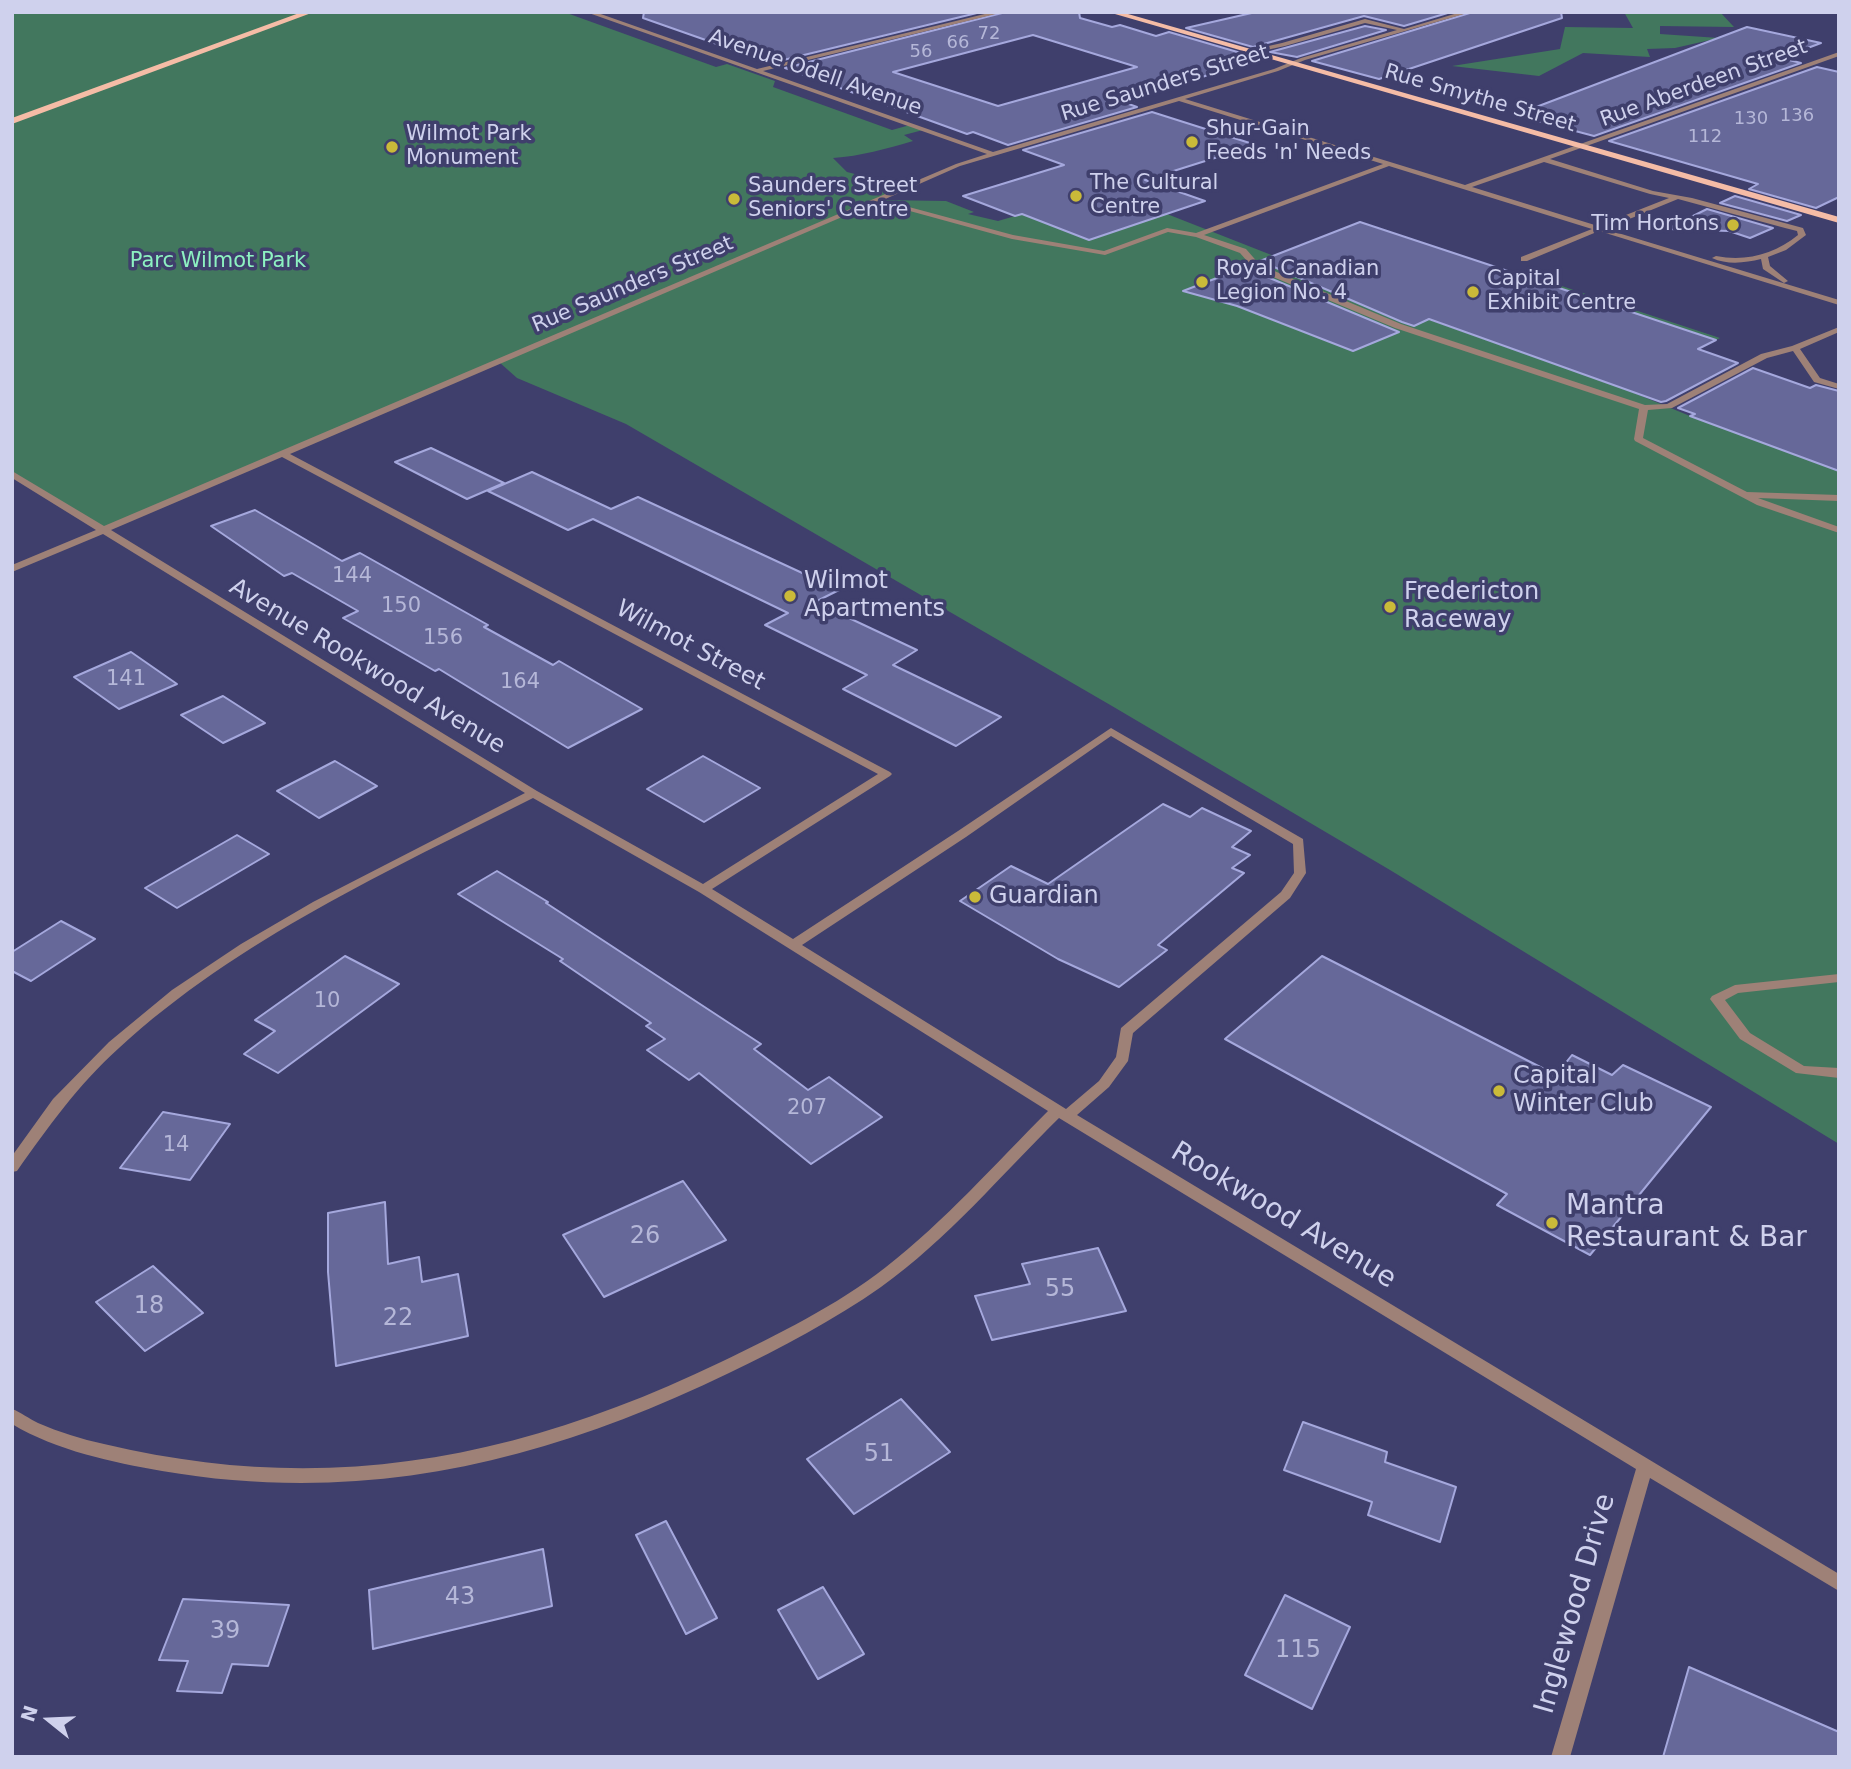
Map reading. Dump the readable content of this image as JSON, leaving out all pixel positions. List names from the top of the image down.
{
  "streets": {
    "main road": ["Rue Smythe Street"],
    "street": [
      "Avenue Odell Avenue",
      "Rue Saunders Street",
      "Rue Aberdeen Street",
      "Wilmot Street",
      "Avenue Rookwood Avenue",
      "Rookwood Avenue",
      "Inglewood Drive"
    ]
  },
  "crossings": [
    ["Avenue Odell Avenue", "Rue Saunders Street"],
    ["Rue Saunders Street", "Rue Smythe Street"],
    ["Rue Saunders Street", "Wilmot Street"],
    ["Rue Saunders Street", "Avenue Rookwood Avenue"],
    ["Rue Aberdeen Street", "Rue Smythe Street"],
    ["Wilmot Street", "Avenue Rookwood Avenue"],
    ["Wilmot Street", "Rookwood Avenue"],
    ["Avenue Rookwood Avenue", "Rookwood Avenue"],
    ["Rookwood Avenue", "Inglewood Drive"]
  ],
  "parks": ["Parc Wilmot Park"],
  "places": [
    "Shur-Gain Feeds 'n' Needs",
    "Wilmot Park Monument",
    "The Cultural Centre",
    "Saunders Street Seniors' Centre",
    "Tim Hortons",
    "Royal Canadian Legion No. 4",
    "Capital Exhibit Centre",
    "Wilmot Apartments",
    "Fredericton Raceway",
    "Guardian",
    "Capital Winter Club",
    "Mantra Restaurant & Bar"
  ],
  "house_numbers": [
    "72",
    "66",
    "56",
    "136",
    "130",
    "112",
    "144",
    "150",
    "156",
    "141",
    "164",
    "10",
    "207",
    "14",
    "26",
    "55",
    "18",
    "22",
    "51",
    "43",
    "39",
    "115"
  ],
  "north": "left"
}
